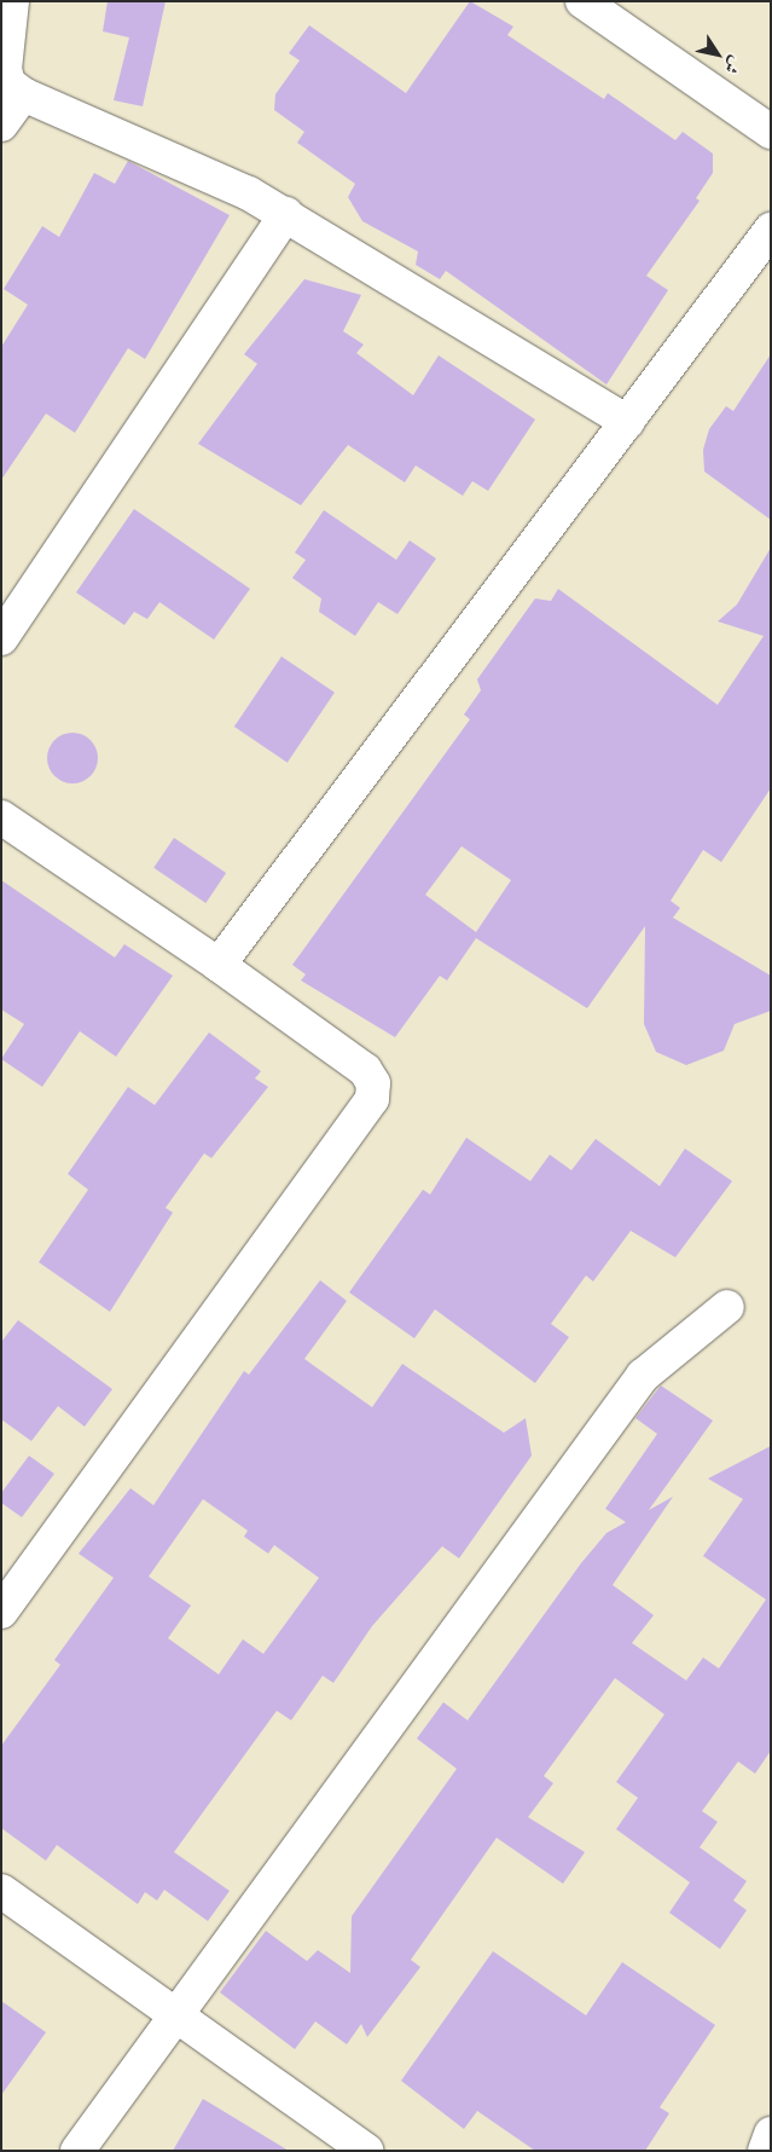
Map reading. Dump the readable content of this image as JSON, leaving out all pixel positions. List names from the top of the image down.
{
  "north": "bottom right"
}
